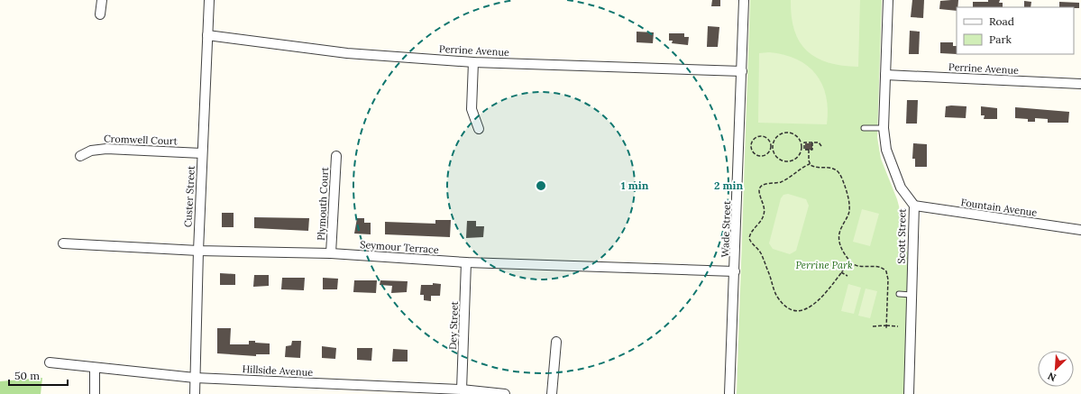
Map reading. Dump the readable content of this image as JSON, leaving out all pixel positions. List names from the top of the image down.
{
  "streets": {
    "street": [
      "Perrine Avenue",
      "Cromwell Court",
      "Custer Street",
      "Plymouth Court",
      "Fountain Avenue",
      "Wade Street",
      "Scott Street",
      "Seymour Terrace",
      "Dey Street",
      "Hillside Avenue"
    ]
  },
  "crossings": [
    ["Perrine Avenue", "Custer Street"],
    ["Perrine Avenue", "Wade Street"],
    ["Perrine Avenue", "Scott Street"],
    ["Cromwell Court", "Custer Street"],
    ["Custer Street", "Seymour Terrace"],
    ["Custer Street", "Hillside Avenue"],
    ["Plymouth Court", "Seymour Terrace"],
    ["Fountain Avenue", "Scott Street"],
    ["Wade Street", "Seymour Terrace"],
    ["Seymour Terrace", "Dey Street"],
    ["Dey Street", "Hillside Avenue"]
  ],
  "parks": ["Perrine Park"],
  "legend": ["Road", "Park"],
  "scale_bar": "50 m",
  "north": "bottom left",
  "rings": ["1 min", "2 min"]
}
